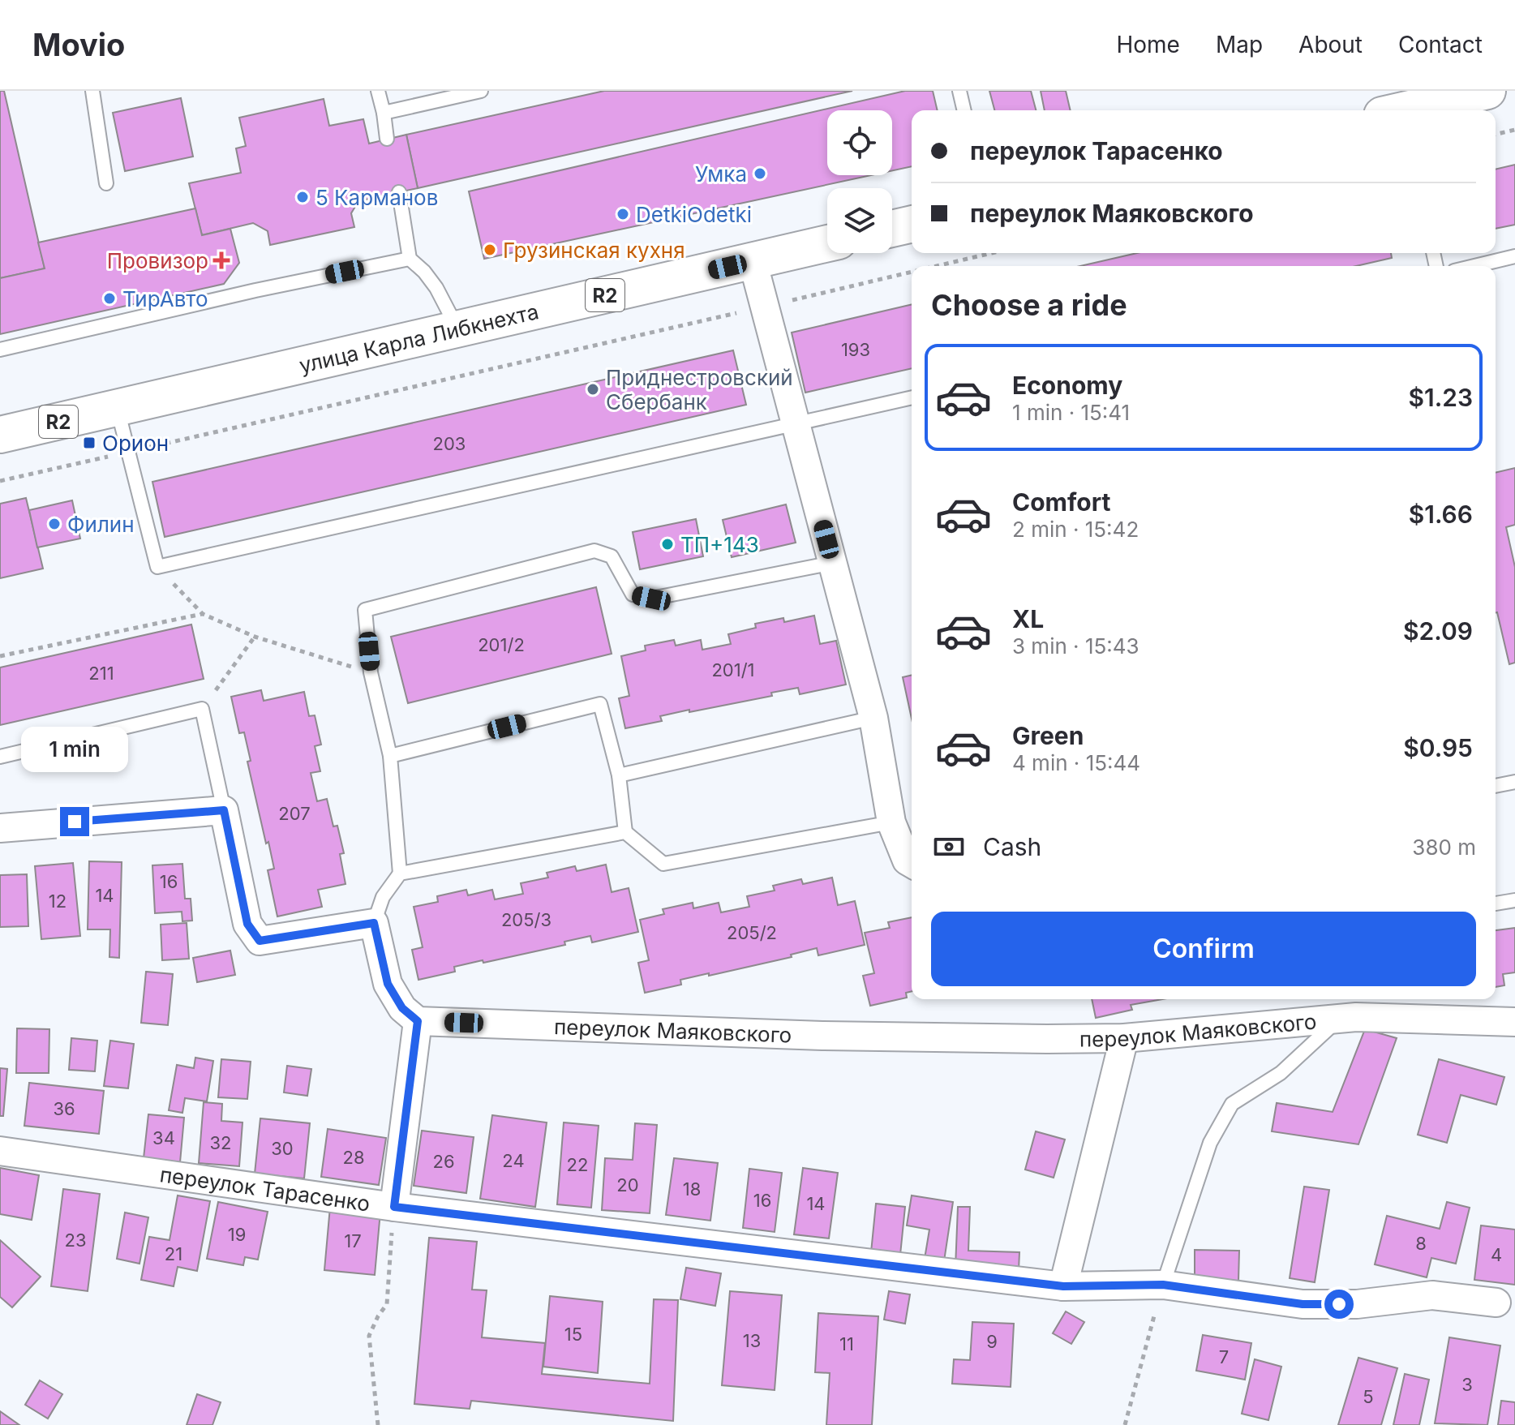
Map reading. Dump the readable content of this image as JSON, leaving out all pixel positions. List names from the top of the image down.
{
  "streets": {
    "main road": ["R2", "улица Карла Либкнехта"],
    "street": ["переулок Маяковского", "переулок Тарасенко"]
  },
  "places": {
    "other": [
      "Умка",
      "5 Карманов",
      "DetkiOdetki",
      "Грузинская кухня",
      "ТирАвто",
      "Приднестровский Сбербанк",
      "Филин",
      "ТП+143"
    ],
    "health": ["Провизор"],
    "transit": ["Орион"]
  },
  "house_numbers": [
    "193",
    "203",
    "201/2",
    "201/1",
    "211",
    "207",
    "16",
    "14",
    "12",
    "205/3",
    "205/2",
    "36",
    "34",
    "32",
    "30",
    "28",
    "24",
    "26",
    "22",
    "20",
    "18",
    "16",
    "14",
    "19",
    "23",
    "17",
    "8",
    "21",
    "4",
    "15",
    "13",
    "9",
    "11",
    "7",
    "3",
    "5"
  ],
  "page": {
    "header": "Movio",
    "nav": [
      "Home",
      "Map",
      "About",
      "Contact"
    ],
    "banner": ["переулок Тарасенко", "переулок Маяковского"],
    "heading": "Choose a ride",
    "list": [
      {
        "name": "Economy",
        "note": "1 min · 15:41",
        "value": "$1.23"
      },
      {
        "name": "Comfort",
        "note": "2 min · 15:42",
        "value": "$1.66"
      },
      {
        "name": "XL",
        "note": "3 min · 15:43",
        "value": "$2.09"
      },
      {
        "name": "Green",
        "note": "4 min · 15:44",
        "value": "$0.95"
      }
    ],
    "bubble": "1 min",
    "pay": ["Cash", "380 m"],
    "buttons": "Confirm"
  }
}
